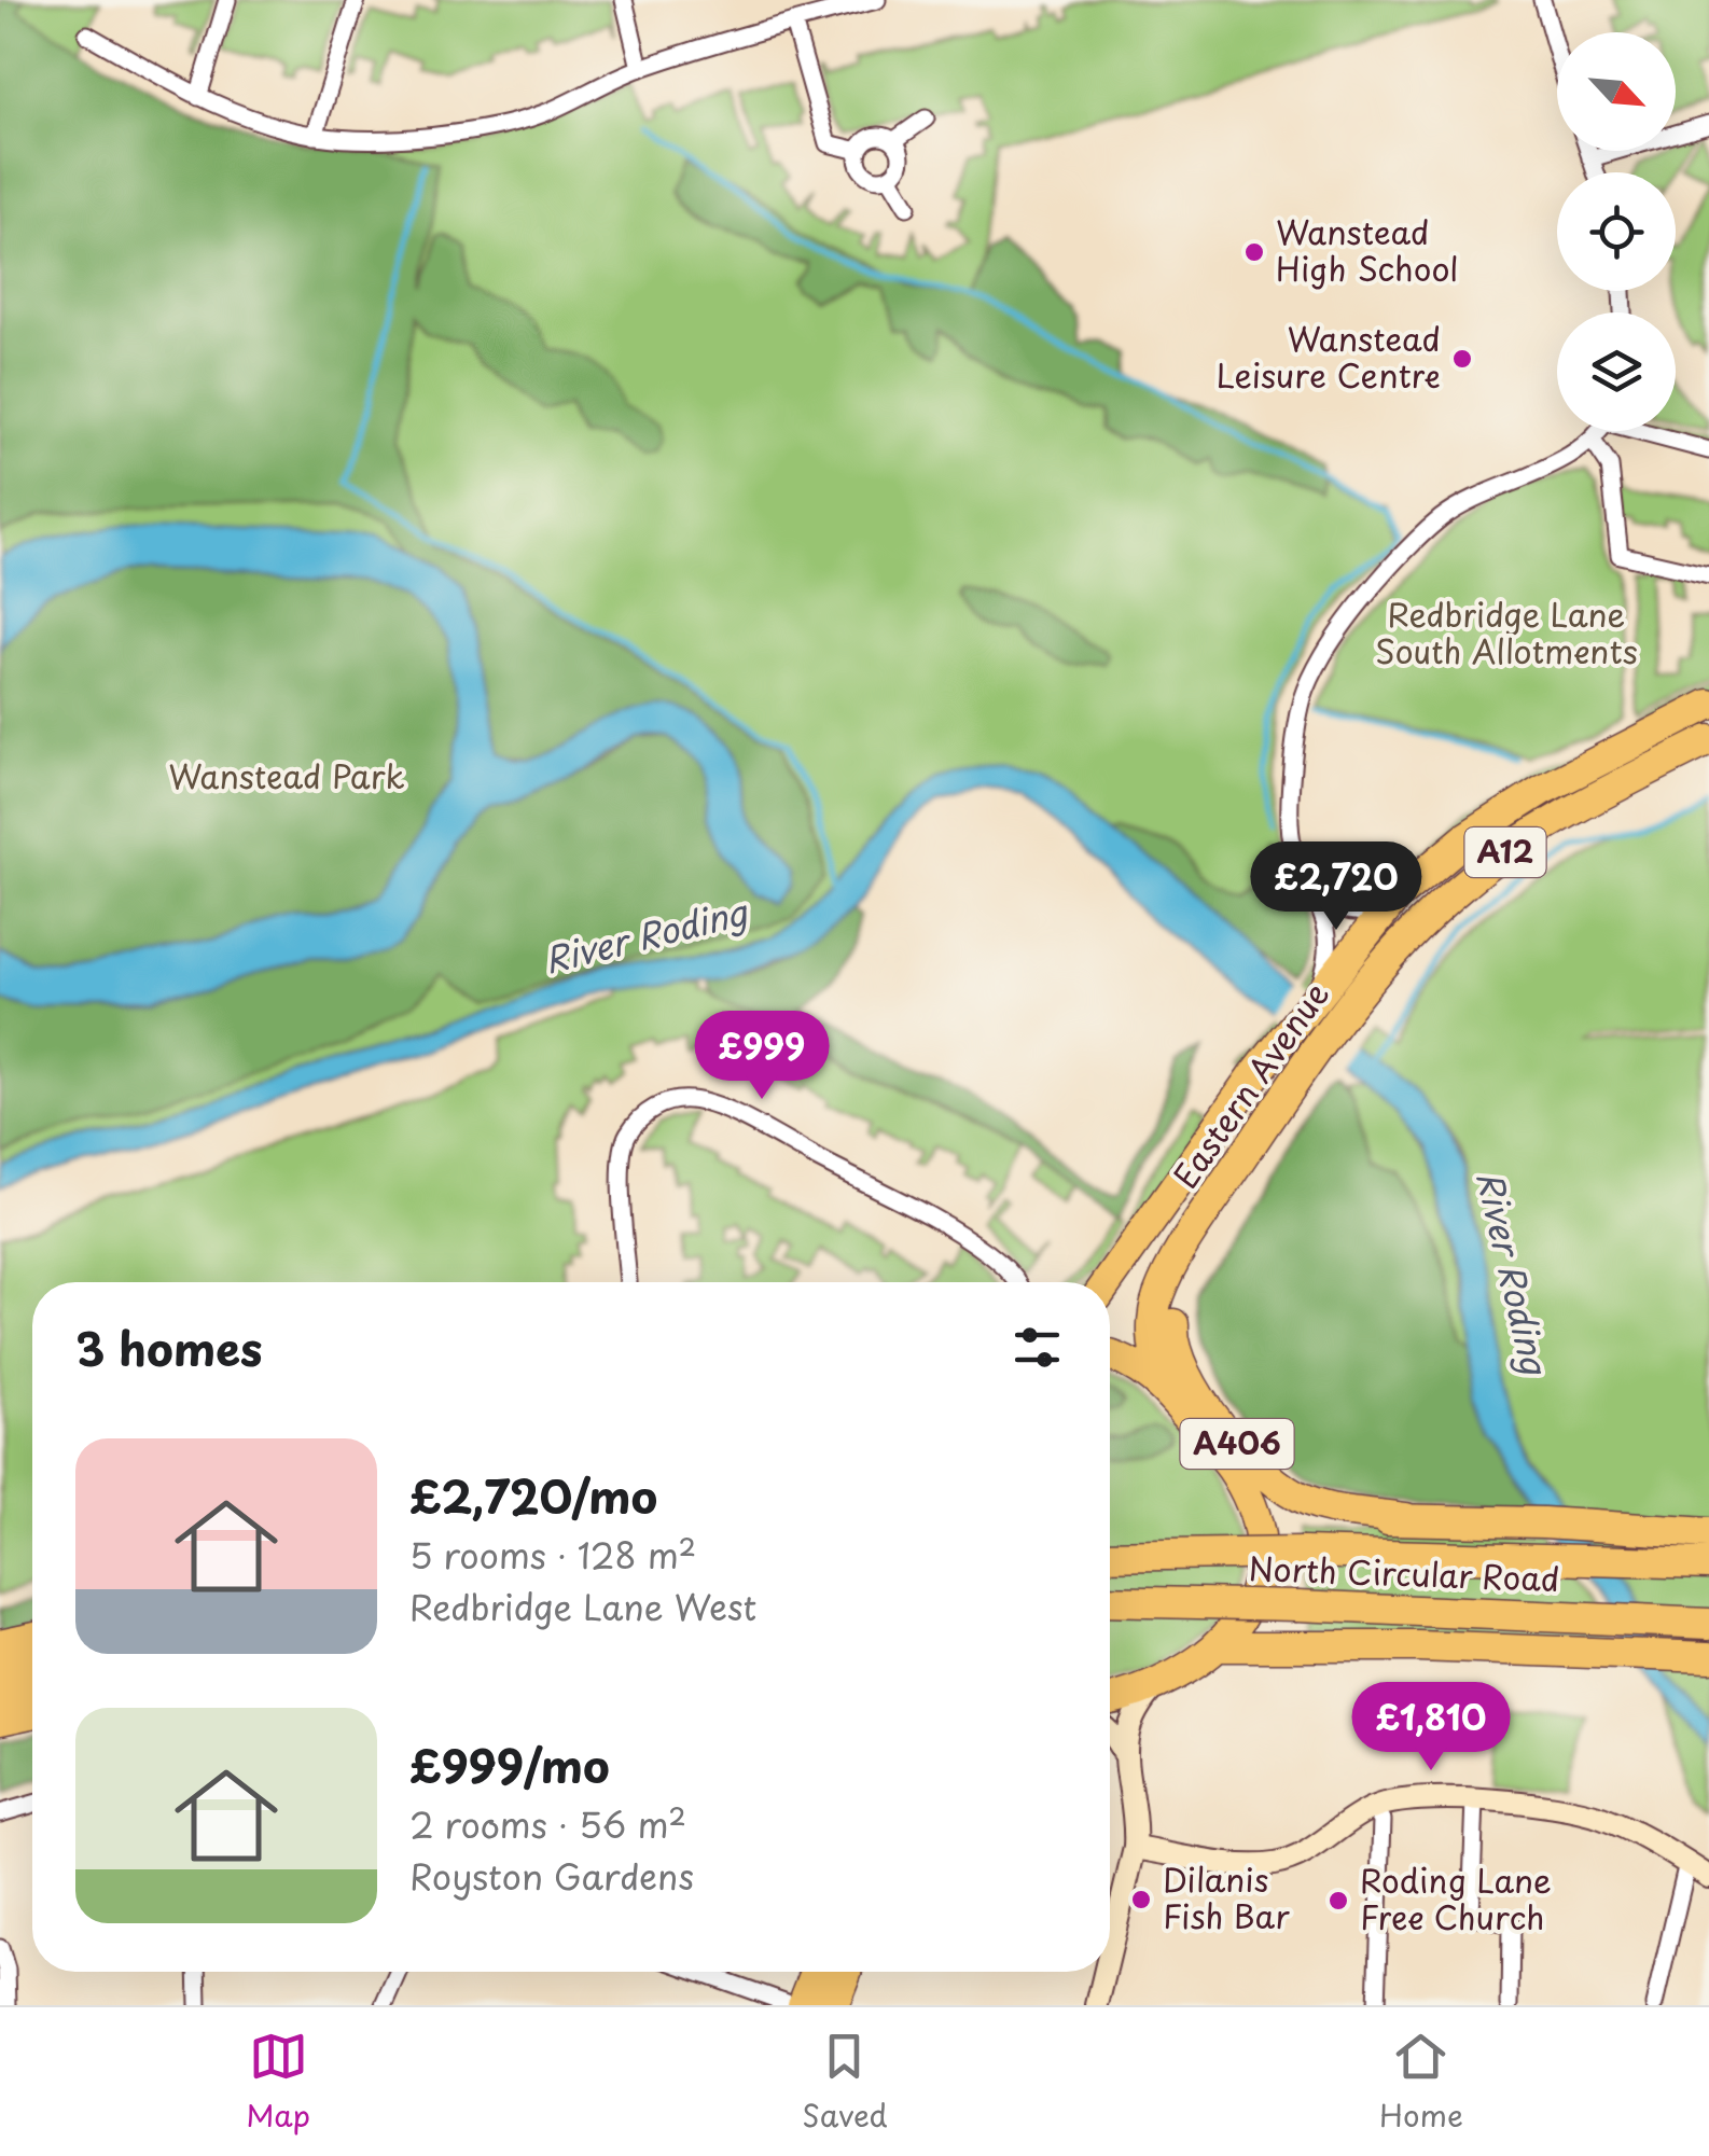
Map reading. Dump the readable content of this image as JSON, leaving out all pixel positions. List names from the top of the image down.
{
  "streets": {
    "highway": [
      "A12",
      "Eastern Avenue",
      "A406",
      "North Circular Road"
    ]
  },
  "crossings": [
    ["A12", "Eastern Avenue"],
    ["A12", "A406"],
    ["Eastern Avenue", "A406"]
  ],
  "water": ["River Roding"],
  "parks": ["Redbridge Lane South Allotments", "Wanstead Park"],
  "places": [
    "Wanstead High School",
    "Wanstead Leisure Centre",
    "Dilanis Fish Bar",
    "Roding Lane Free Church"
  ],
  "north": "bottom right",
  "page": {
    "price": ["£2,720", "£999", "£1,810"],
    "heading": "3 homes",
    "list": [
      {
        "name": "£2,720/mo",
        "note": "5 rooms · 128 m² · Redbridge Lane West"
      },
      {
        "name": "£999/mo",
        "note": "2 rooms · 56 m² · Royston Gardens"
      }
    ],
    "tabs": ["Map", "Saved", "Home"]
  }
}
